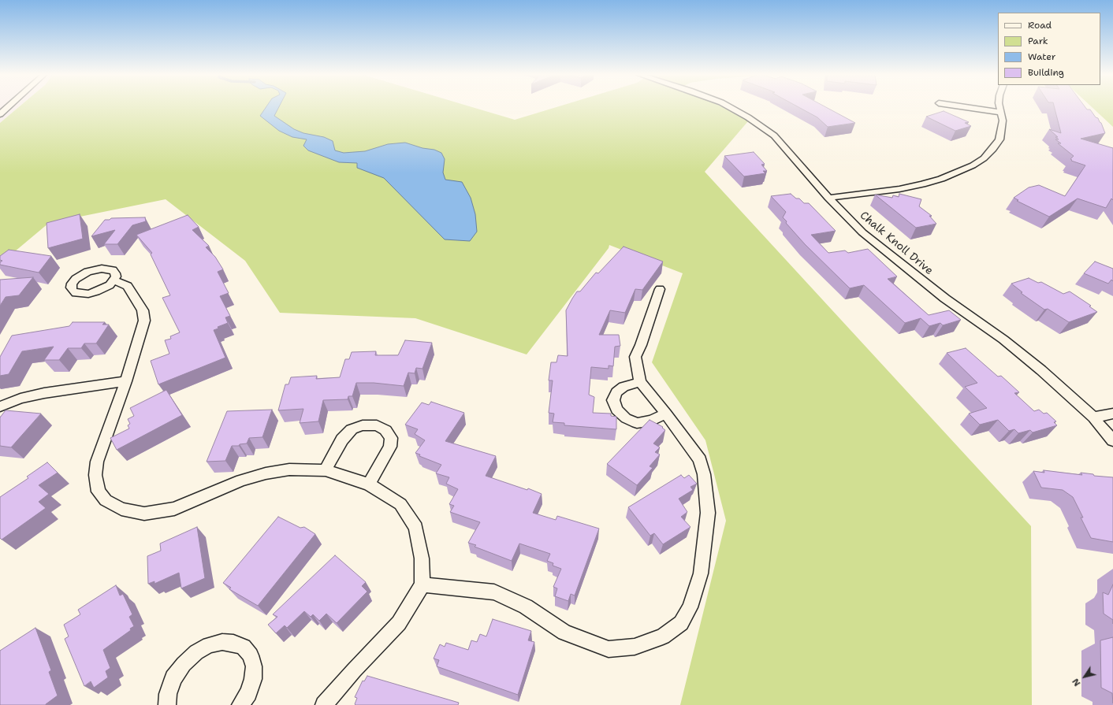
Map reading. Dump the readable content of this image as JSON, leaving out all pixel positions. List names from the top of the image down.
{
  "streets": {
    "street": ["Chalk Knoll Drive"]
  },
  "legend": [
    "Road",
    "Park",
    "Water",
    "Building"
  ],
  "north": "bottom left"
}
